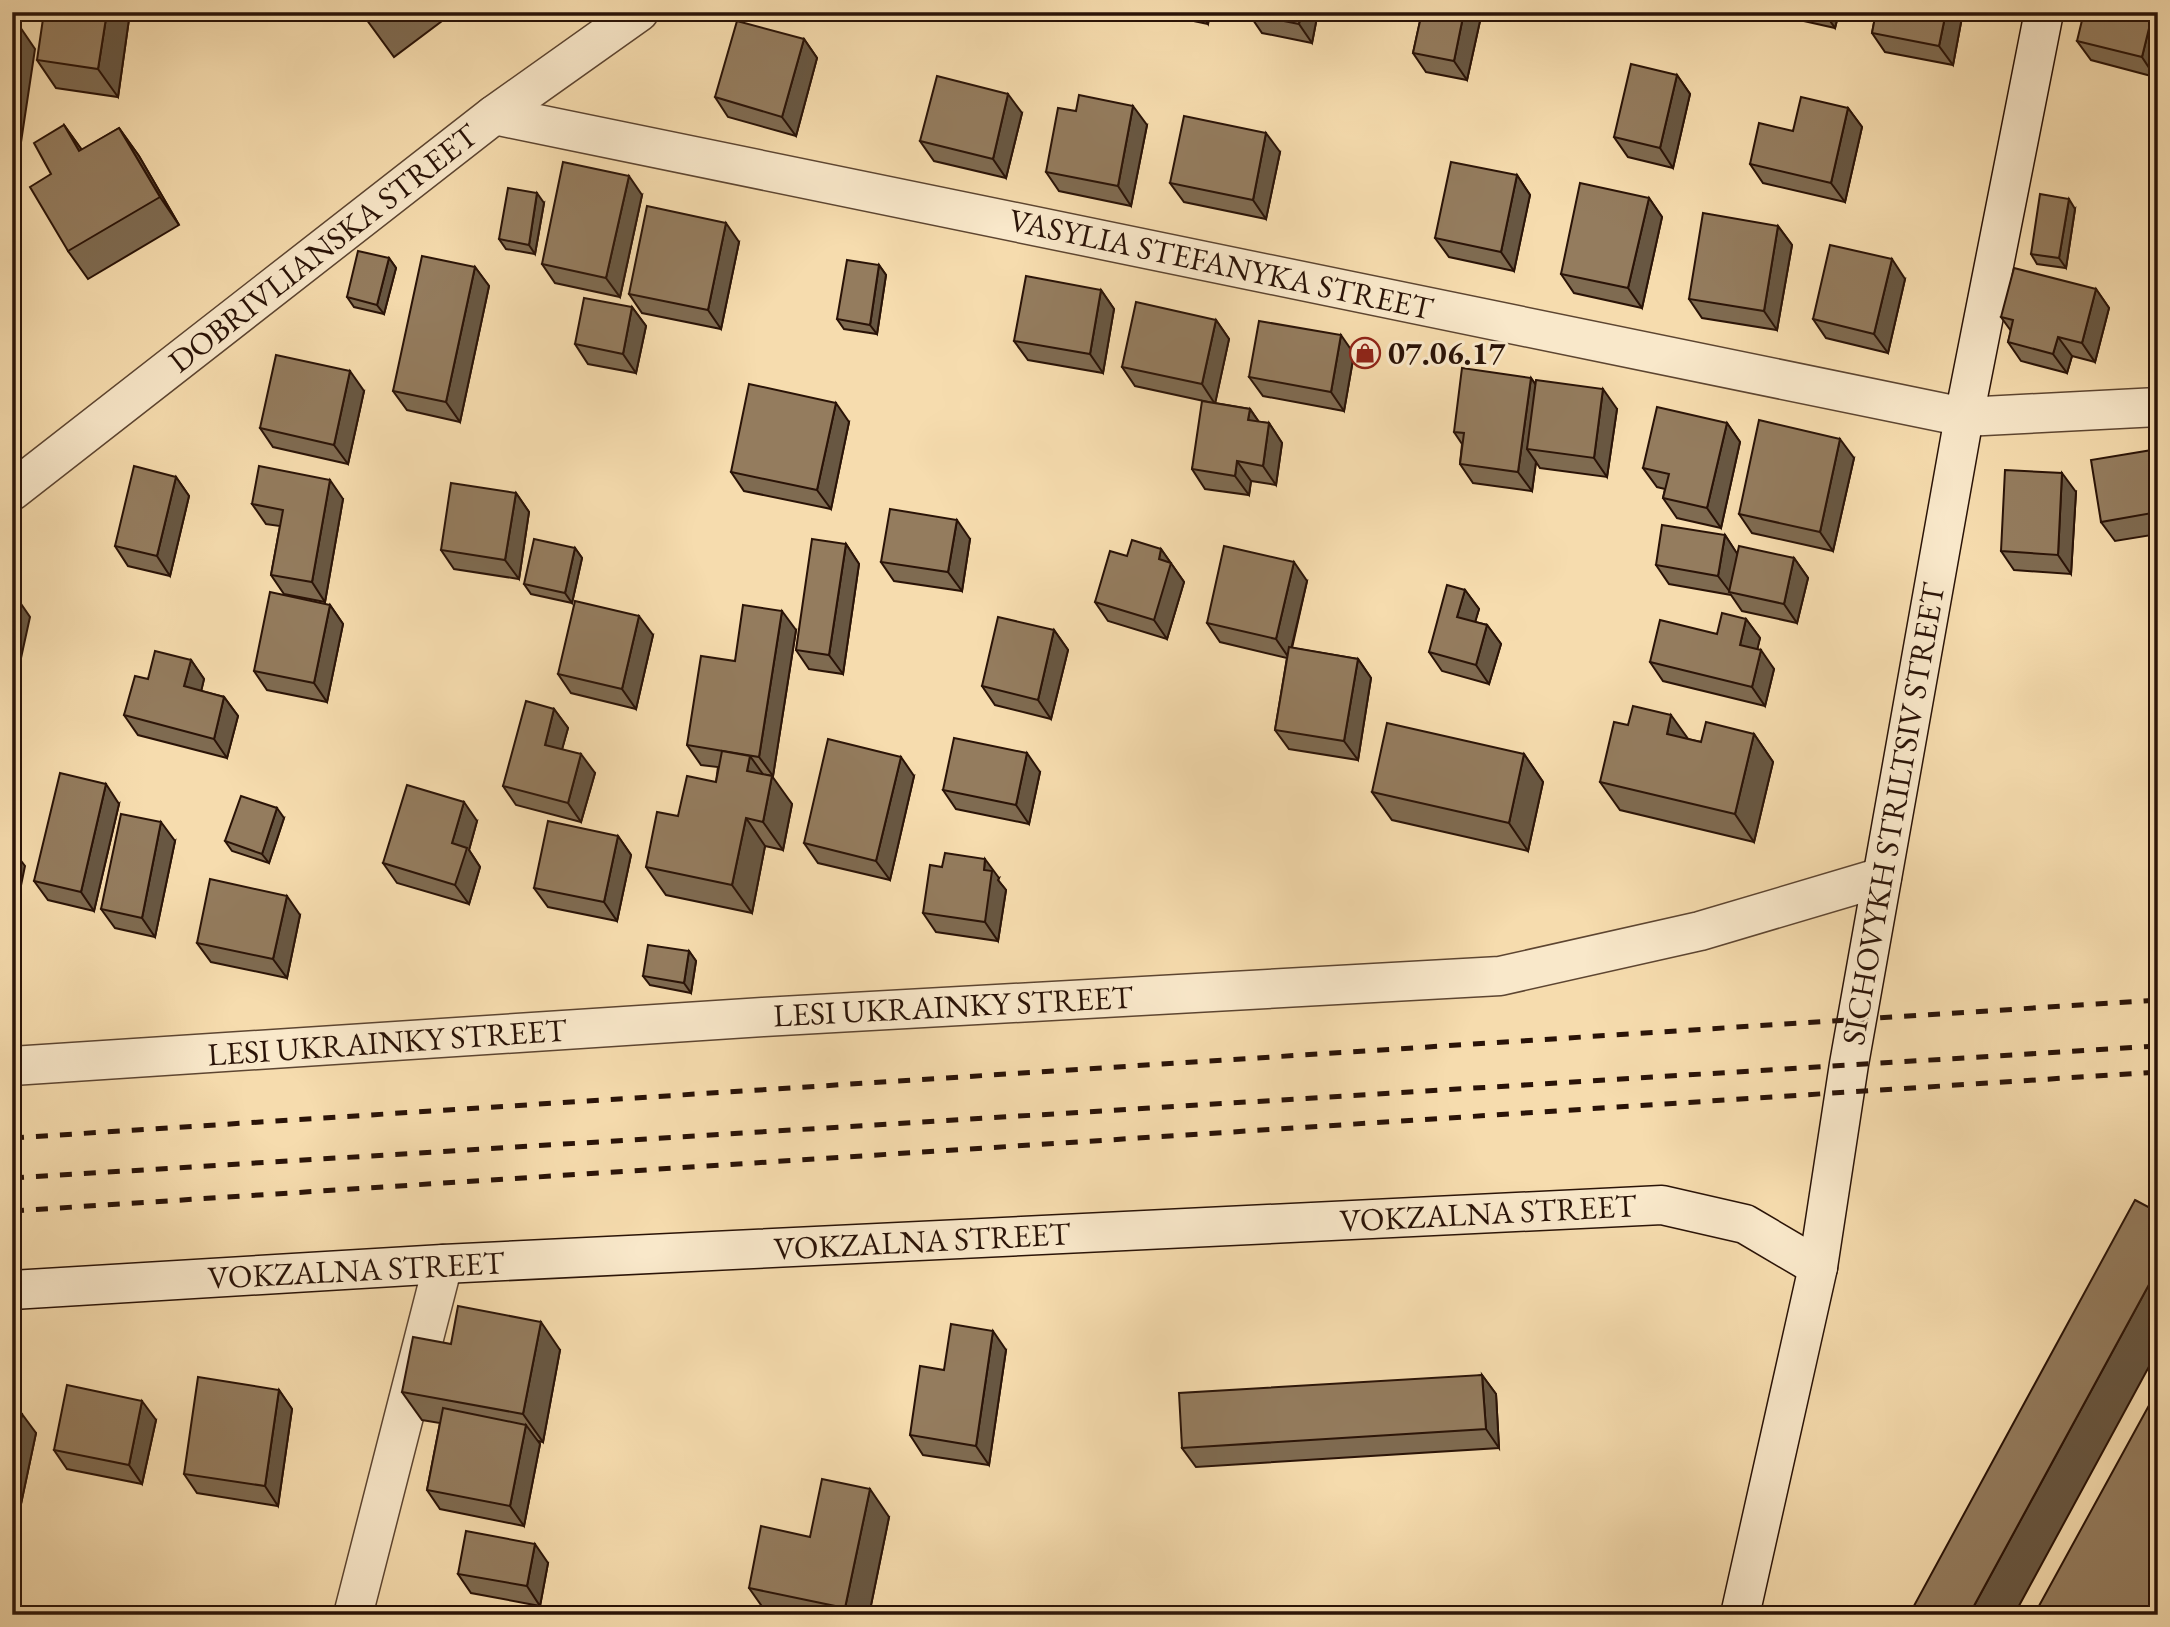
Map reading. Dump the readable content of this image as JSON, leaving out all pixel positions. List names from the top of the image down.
{
  "streets": {
    "street": [
      "DOBRIVLIANSKA STREET",
      "VASYLIA STEFANYKA STREET",
      "SICHOVYKH STRILTSIV STREET",
      "LESI UKRAINKY STREET",
      "VOKZALNA STREET"
    ]
  },
  "crossings": [
    ["DOBRIVLIANSKA STREET", "VASYLIA STEFANYKA STREET"],
    ["VASYLIA STEFANYKA STREET", "SICHOVYKH STRILTSIV STREET"],
    ["SICHOVYKH STRILTSIV STREET", "LESI UKRAINKY STREET"],
    ["SICHOVYKH STRILTSIV STREET", "VOKZALNA STREET"]
  ],
  "places": {
    "shop": ["07.06.17"]
  }
}
